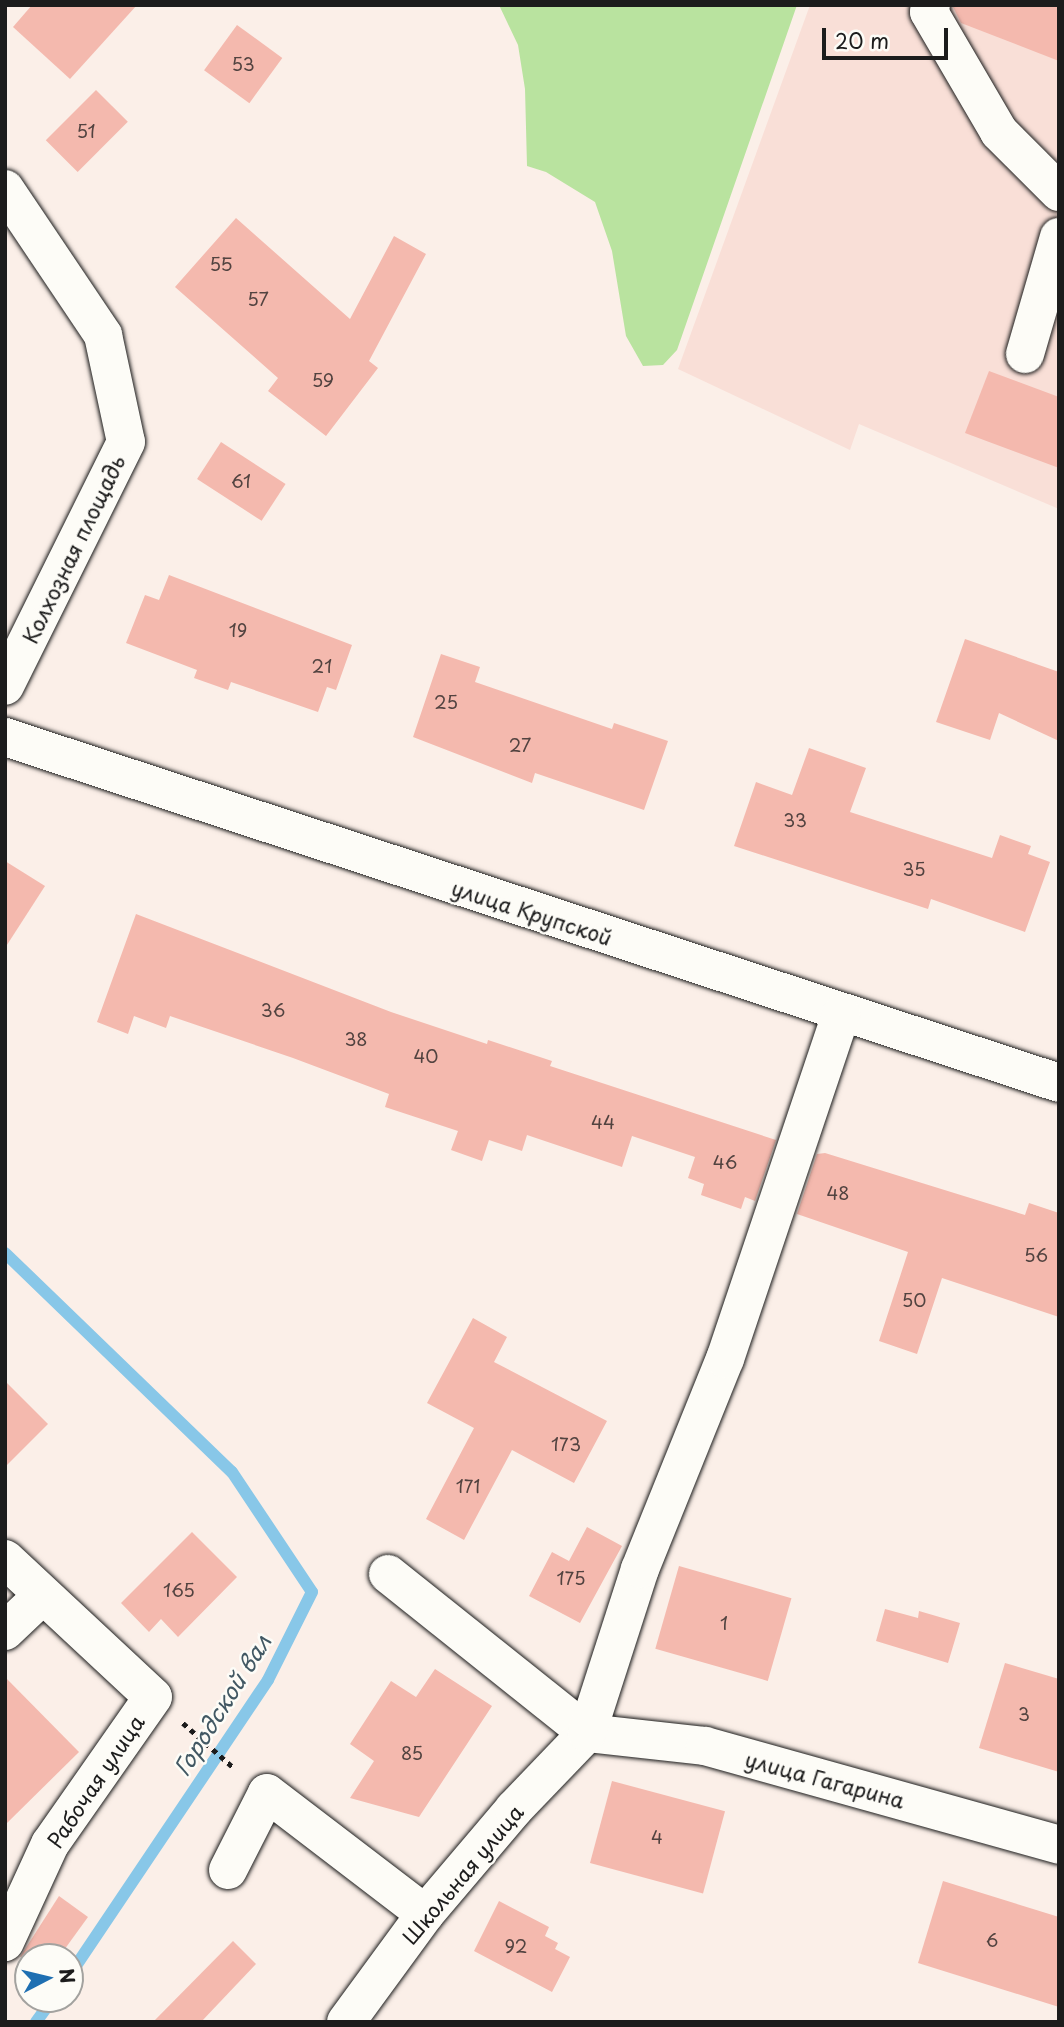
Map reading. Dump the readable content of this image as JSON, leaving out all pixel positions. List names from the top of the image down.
{
  "streets": {
    "street": [
      "Колхозная площадь",
      "улица Крупской",
      "улица Гагарина",
      "Рабочая улица",
      "Школьная улица"
    ]
  },
  "crossings": [
    ["улица Гагарина", "Школьная улица"]
  ],
  "water": ["Городской вал"],
  "house_numbers": [
    "53",
    "51",
    "55",
    "57",
    "59",
    "61",
    "19",
    "21",
    "25",
    "27",
    "33",
    "35",
    "36",
    "38",
    "40",
    "44",
    "46",
    "48",
    "56",
    "50",
    "173",
    "171",
    "175",
    "165",
    "1",
    "3",
    "85",
    "4",
    "6",
    "92"
  ],
  "scale_bar": "20 m",
  "north": "right"
}
